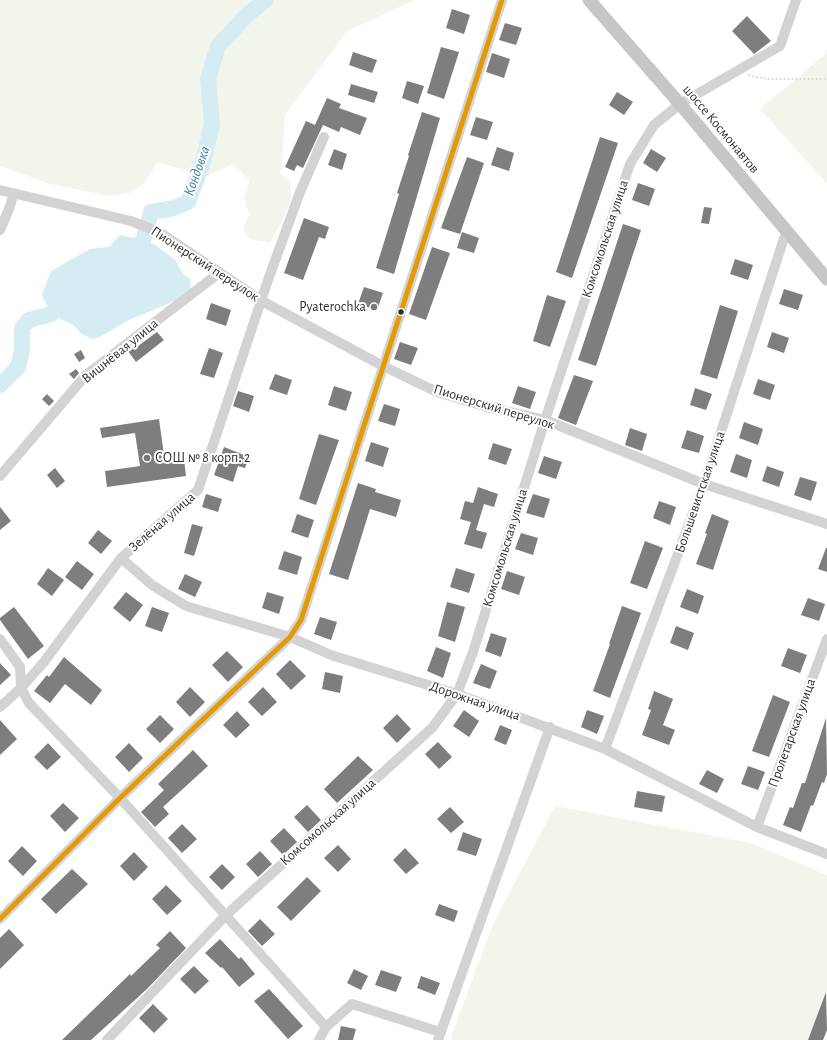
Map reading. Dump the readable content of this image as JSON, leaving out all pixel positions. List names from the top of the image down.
{
  "streets": {
    "main road": ["шоссе Космонавтов"],
    "street": [
      "Комсомольская улица",
      "Пионерский переулок",
      "Вишнёвая улица",
      "Большевистская улица",
      "Зелёная улица",
      "Дорожная улица",
      "Пролетарская улица"
    ]
  },
  "crossings": [
    ["шоссе Космонавтов", "Комсомольская улица"],
    ["шоссе Космонавтов", "Большевистская улица"],
    ["Комсомольская улица", "Пионерский переулок"],
    ["Комсомольская улица", "Дорожная улица"],
    ["Пионерский переулок", "Вишнёвая улица"],
    ["Пионерский переулок", "Большевистская улица"],
    ["Пионерский переулок", "Зелёная улица"],
    ["Большевистская улица", "Дорожная улица"],
    ["Зелёная улица", "Дорожная улица"],
    ["Дорожная улица", "Пролетарская улица"]
  ],
  "water": ["Кондовка"],
  "places": ["Pyaterochka", "СОШ № 8 корп. 2"]
}
